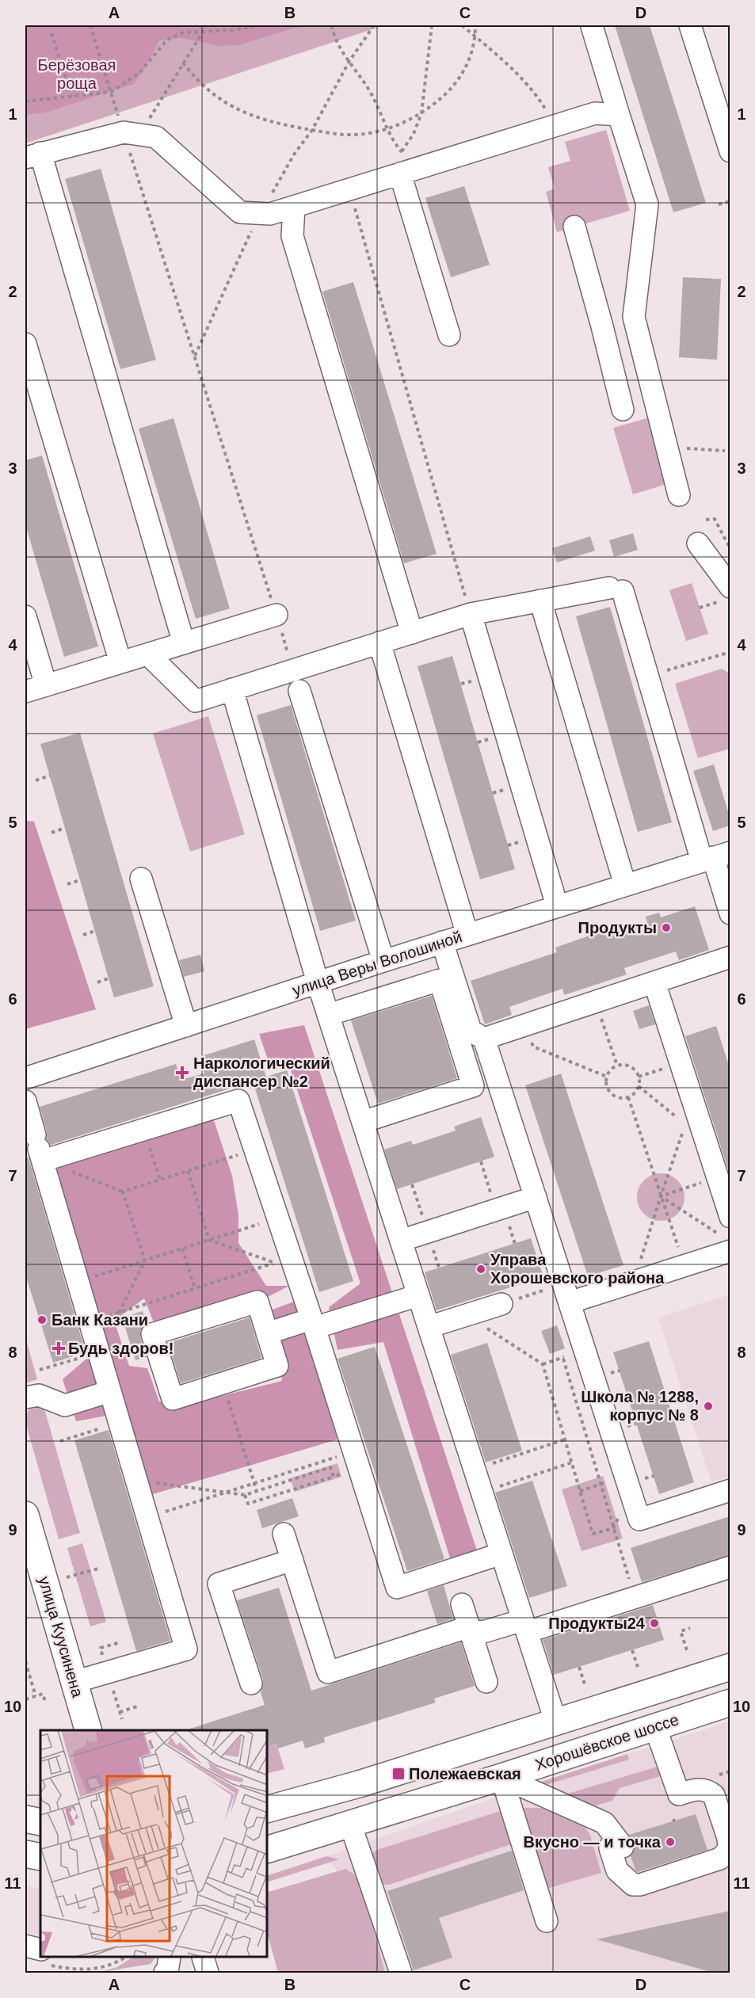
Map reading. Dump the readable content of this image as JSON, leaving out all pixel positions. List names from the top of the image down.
{
  "streets": {
    "main road": ["улица Куусинена", "Хорошёвское шоссе"],
    "street": ["улица Веры Волошиной"]
  },
  "parks": ["Берёзовая роща"],
  "places": {
    "other": [
      "Продукты",
      "Управа Хорошевского района",
      "Банк Казани",
      "Школа № 1288, корпус № 8",
      "Продукты24",
      "Вкусно — и точка"
    ],
    "health": ["Наркологический диспансер №2", "Будь здоров!"],
    "transit": ["Полежаевская"]
  },
  "grid": {
    "columns": [
      "A",
      "B",
      "C",
      "D"
    ],
    "rows": [
      "1",
      "2",
      "3",
      "4",
      "5",
      "6",
      "7",
      "8",
      "9",
      "10",
      "11"
    ]
  }
}
